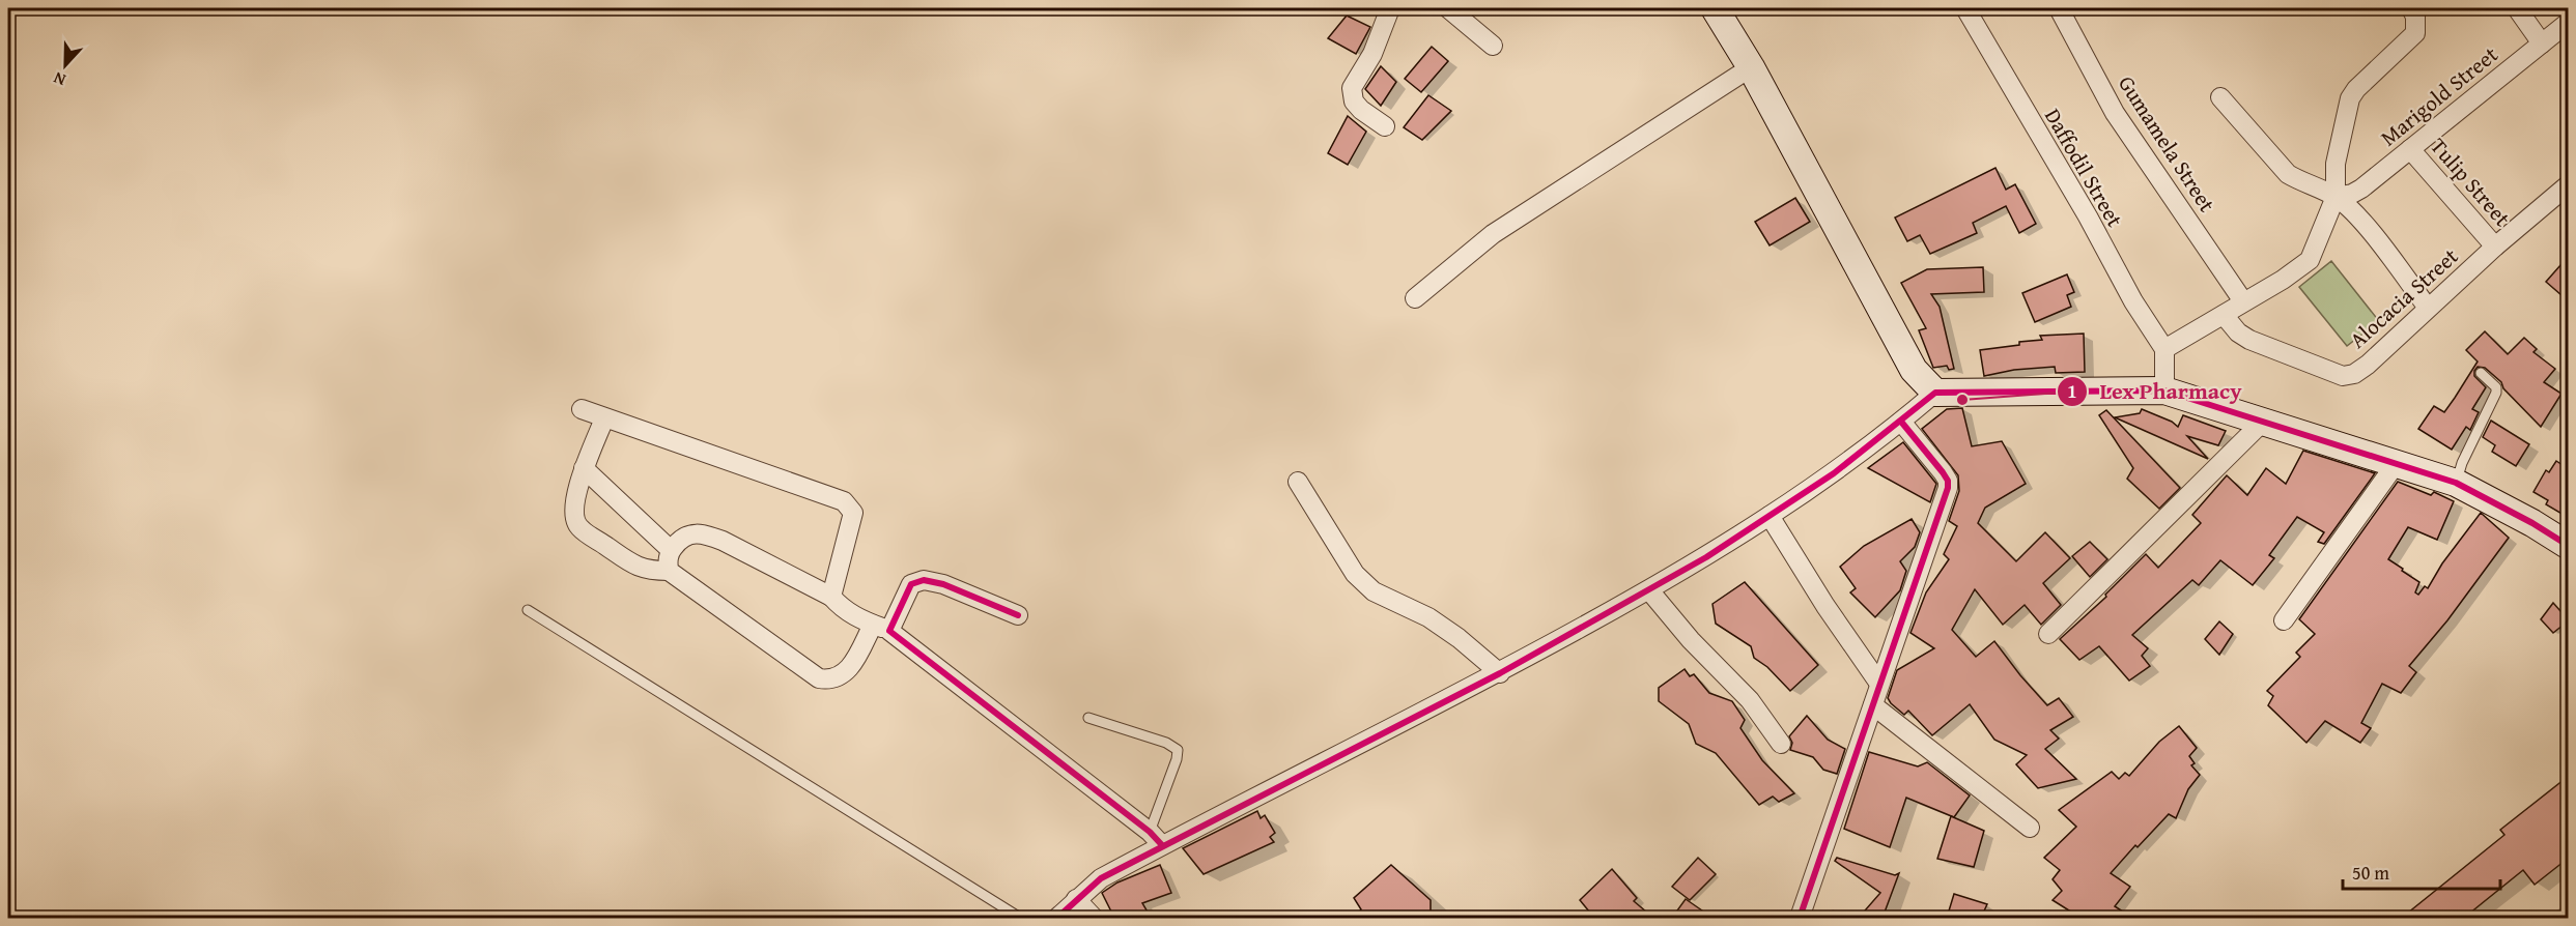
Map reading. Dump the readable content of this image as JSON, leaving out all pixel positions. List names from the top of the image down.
{
  "streets": {
    "street": [
      "Marigold Street",
      "Gumamela Street",
      "Daffodil Street",
      "Tulip Street",
      "Alocacia Street"
    ]
  },
  "crossings": [
    ["Marigold Street", "Tulip Street"],
    ["Tulip Street", "Alocacia Street"]
  ],
  "places": ["Lex Pharmacy"],
  "scale_bar": "50 m",
  "north": "bottom"
}
